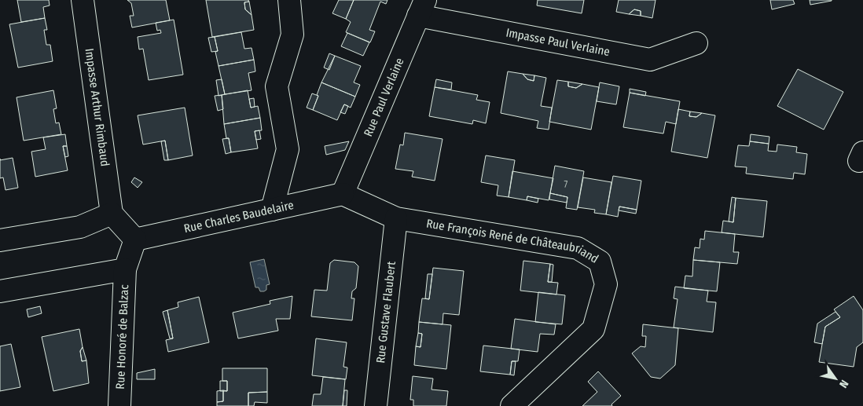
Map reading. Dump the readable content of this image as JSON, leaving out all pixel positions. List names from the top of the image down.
{
  "streets": {
    "street": [
      "Impasse Paul Verlaine",
      "Rue Paul Verlaine",
      "Impasse Arthur Rimbaud",
      "Rue Charles Baudelaire",
      "Rue François René de Châteaubriand",
      "Rue Gustave Flaubert",
      "Rue Honoré de Balzac"
    ]
  },
  "crossings": [
    ["Impasse Paul Verlaine", "Rue Paul Verlaine"],
    ["Rue Paul Verlaine", "Rue Charles Baudelaire"],
    ["Rue Paul Verlaine", "Rue François René de Châteaubriand"],
    ["Rue Charles Baudelaire", "Rue François René de Châteaubriand"],
    ["Rue François René de Châteaubriand", "Rue Gustave Flaubert"]
  ],
  "house_numbers": ["7"],
  "north": "bottom right"
}
